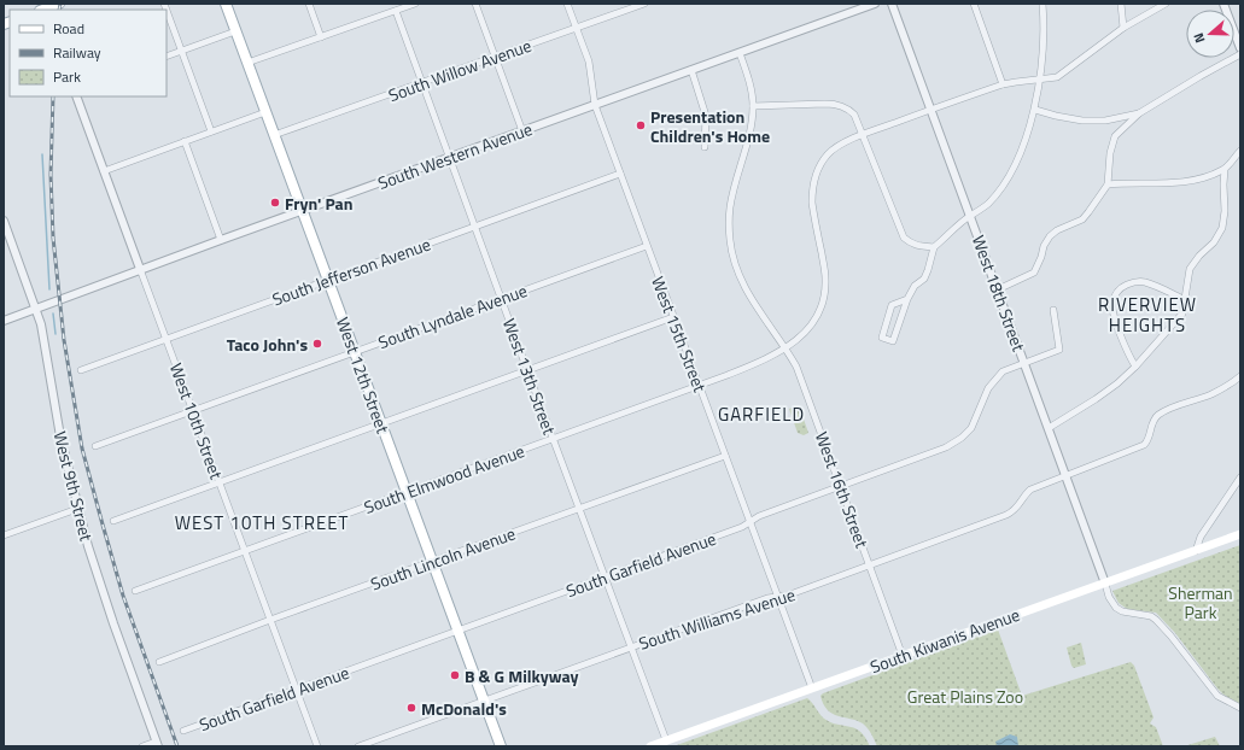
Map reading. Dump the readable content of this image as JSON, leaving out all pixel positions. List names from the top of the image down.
{
  "streets": {
    "main road": ["West 12th Street", "South Kiwanis Avenue"],
    "street": [
      "South Willow Avenue",
      "South Western Avenue",
      "South Jefferson Avenue",
      "West 18th Street",
      "South Lyndale Avenue",
      "West 15th Street",
      "West 13th Street",
      "West 10th Street",
      "South Elmwood Avenue",
      "West 9th Street",
      "West 16th Street",
      "South Lincoln Avenue",
      "South Garfield Avenue",
      "South Williams Avenue"
    ]
  },
  "crossings": [
    ["South Willow Avenue", "West 15th Street"],
    ["South Willow Avenue", "West 12th Street"],
    ["South Willow Avenue", "West 13th Street"],
    ["South Western Avenue", "West 15th Street"],
    ["South Western Avenue", "West 12th Street"],
    ["South Western Avenue", "West 13th Street"],
    ["South Western Avenue", "West 10th Street"],
    ["South Western Avenue", "West 9th Street"],
    ["South Western Avenue", "West 16th Street"],
    ["South Jefferson Avenue", "West 15th Street"],
    ["South Jefferson Avenue", "West 12th Street"],
    ["South Jefferson Avenue", "West 13th Street"],
    ["South Jefferson Avenue", "West 10th Street"],
    ["West 18th Street", "South Elmwood Avenue"],
    ["West 18th Street", "South Garfield Avenue"],
    ["West 18th Street", "South Williams Avenue"],
    ["West 18th Street", "South Kiwanis Avenue"],
    ["South Lyndale Avenue", "West 15th Street"],
    ["South Lyndale Avenue", "West 12th Street"],
    ["South Lyndale Avenue", "West 13th Street"],
    ["South Lyndale Avenue", "West 10th Street"],
    ["West 15th Street", "South Elmwood Avenue"],
    ["West 15th Street", "South Lincoln Avenue"],
    ["West 15th Street", "South Garfield Avenue"],
    ["West 15th Street", "South Williams Avenue"],
    ["West 15th Street", "South Kiwanis Avenue"],
    ["West 12th Street", "South Elmwood Avenue"],
    ["West 12th Street", "South Lincoln Avenue"],
    ["West 12th Street", "South Garfield Avenue"],
    ["West 12th Street", "South Williams Avenue"],
    ["West 13th Street", "South Elmwood Avenue"],
    ["West 13th Street", "South Lincoln Avenue"],
    ["West 13th Street", "South Garfield Avenue"],
    ["West 13th Street", "South Williams Avenue"],
    ["West 13th Street", "South Kiwanis Avenue"],
    ["West 10th Street", "South Elmwood Avenue"],
    ["West 10th Street", "South Lincoln Avenue"],
    ["West 10th Street", "South Garfield Avenue"],
    ["South Elmwood Avenue", "West 16th Street"],
    ["West 16th Street", "South Garfield Avenue"],
    ["West 16th Street", "South Williams Avenue"],
    ["West 16th Street", "South Kiwanis Avenue"]
  ],
  "districts": ["RIVERVIEW HEIGHTS", "GARFIELD", "WEST 10TH STREET"],
  "parks": ["Sherman Park", "Great Plains Zoo"],
  "places": [
    "Presentation Children's Home",
    "Fryn' Pan",
    "Taco John's",
    "B & G Milkyway",
    "McDonald's"
  ],
  "legend": ["Road", "Railway", "Park"],
  "north": "left"
}
